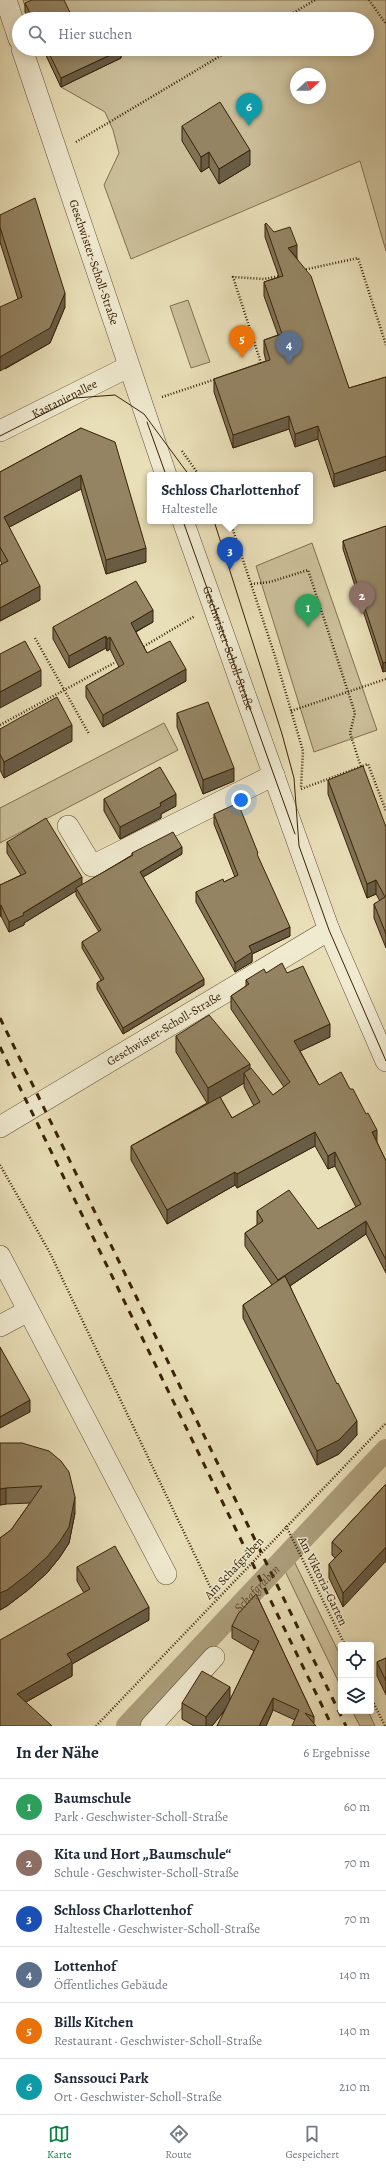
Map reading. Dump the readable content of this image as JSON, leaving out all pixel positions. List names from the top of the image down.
{
  "streets": {
    "street": ["Geschwister-Scholl-Straße", "Kastanienallee"],
    "path": ["Am Schafgraben", "Am Viktoria-Garten"]
  },
  "crossings": [
    ["Geschwister-Scholl-Straße", "Kastanienallee"],
    ["Am Schafgraben", "Am Viktoria-Garten"]
  ],
  "water": ["Schafgraben"],
  "north": "right",
  "page": {
    "search": "Hier suchen",
    "pins": [
      "6",
      "5",
      "4",
      "3",
      "2",
      "1"
    ],
    "popup": ["Schloss Charlottenhof", "Haltestelle"],
    "heading": ["In der Nähe", "6 Ergebnisse"],
    "list": [
      {
        "mark": "1",
        "name": "Baumschule",
        "note": "Park · Geschwister-Scholl-Straße",
        "value": "60 m"
      },
      {
        "mark": "2",
        "name": "Kita und Hort „Baumschule“",
        "note": "Schule · Geschwister-Scholl-Straße",
        "value": "70 m"
      },
      {
        "mark": "3",
        "name": "Schloss Charlottenhof",
        "note": "Haltestelle · Geschwister-Scholl-Straße",
        "value": "70 m"
      },
      {
        "mark": "4",
        "name": "Lottenhof",
        "note": "Öffentliches Gebäude",
        "value": "140 m"
      },
      {
        "mark": "5",
        "name": "Bills Kitchen",
        "note": "Restaurant · Geschwister-Scholl-Straße",
        "value": "140 m"
      },
      {
        "mark": "6",
        "name": "Sanssouci Park",
        "note": "Ort · Geschwister-Scholl-Straße",
        "value": "210 m"
      }
    ],
    "nav": ["Karte", "Route", "Gespeichert"]
  }
}
